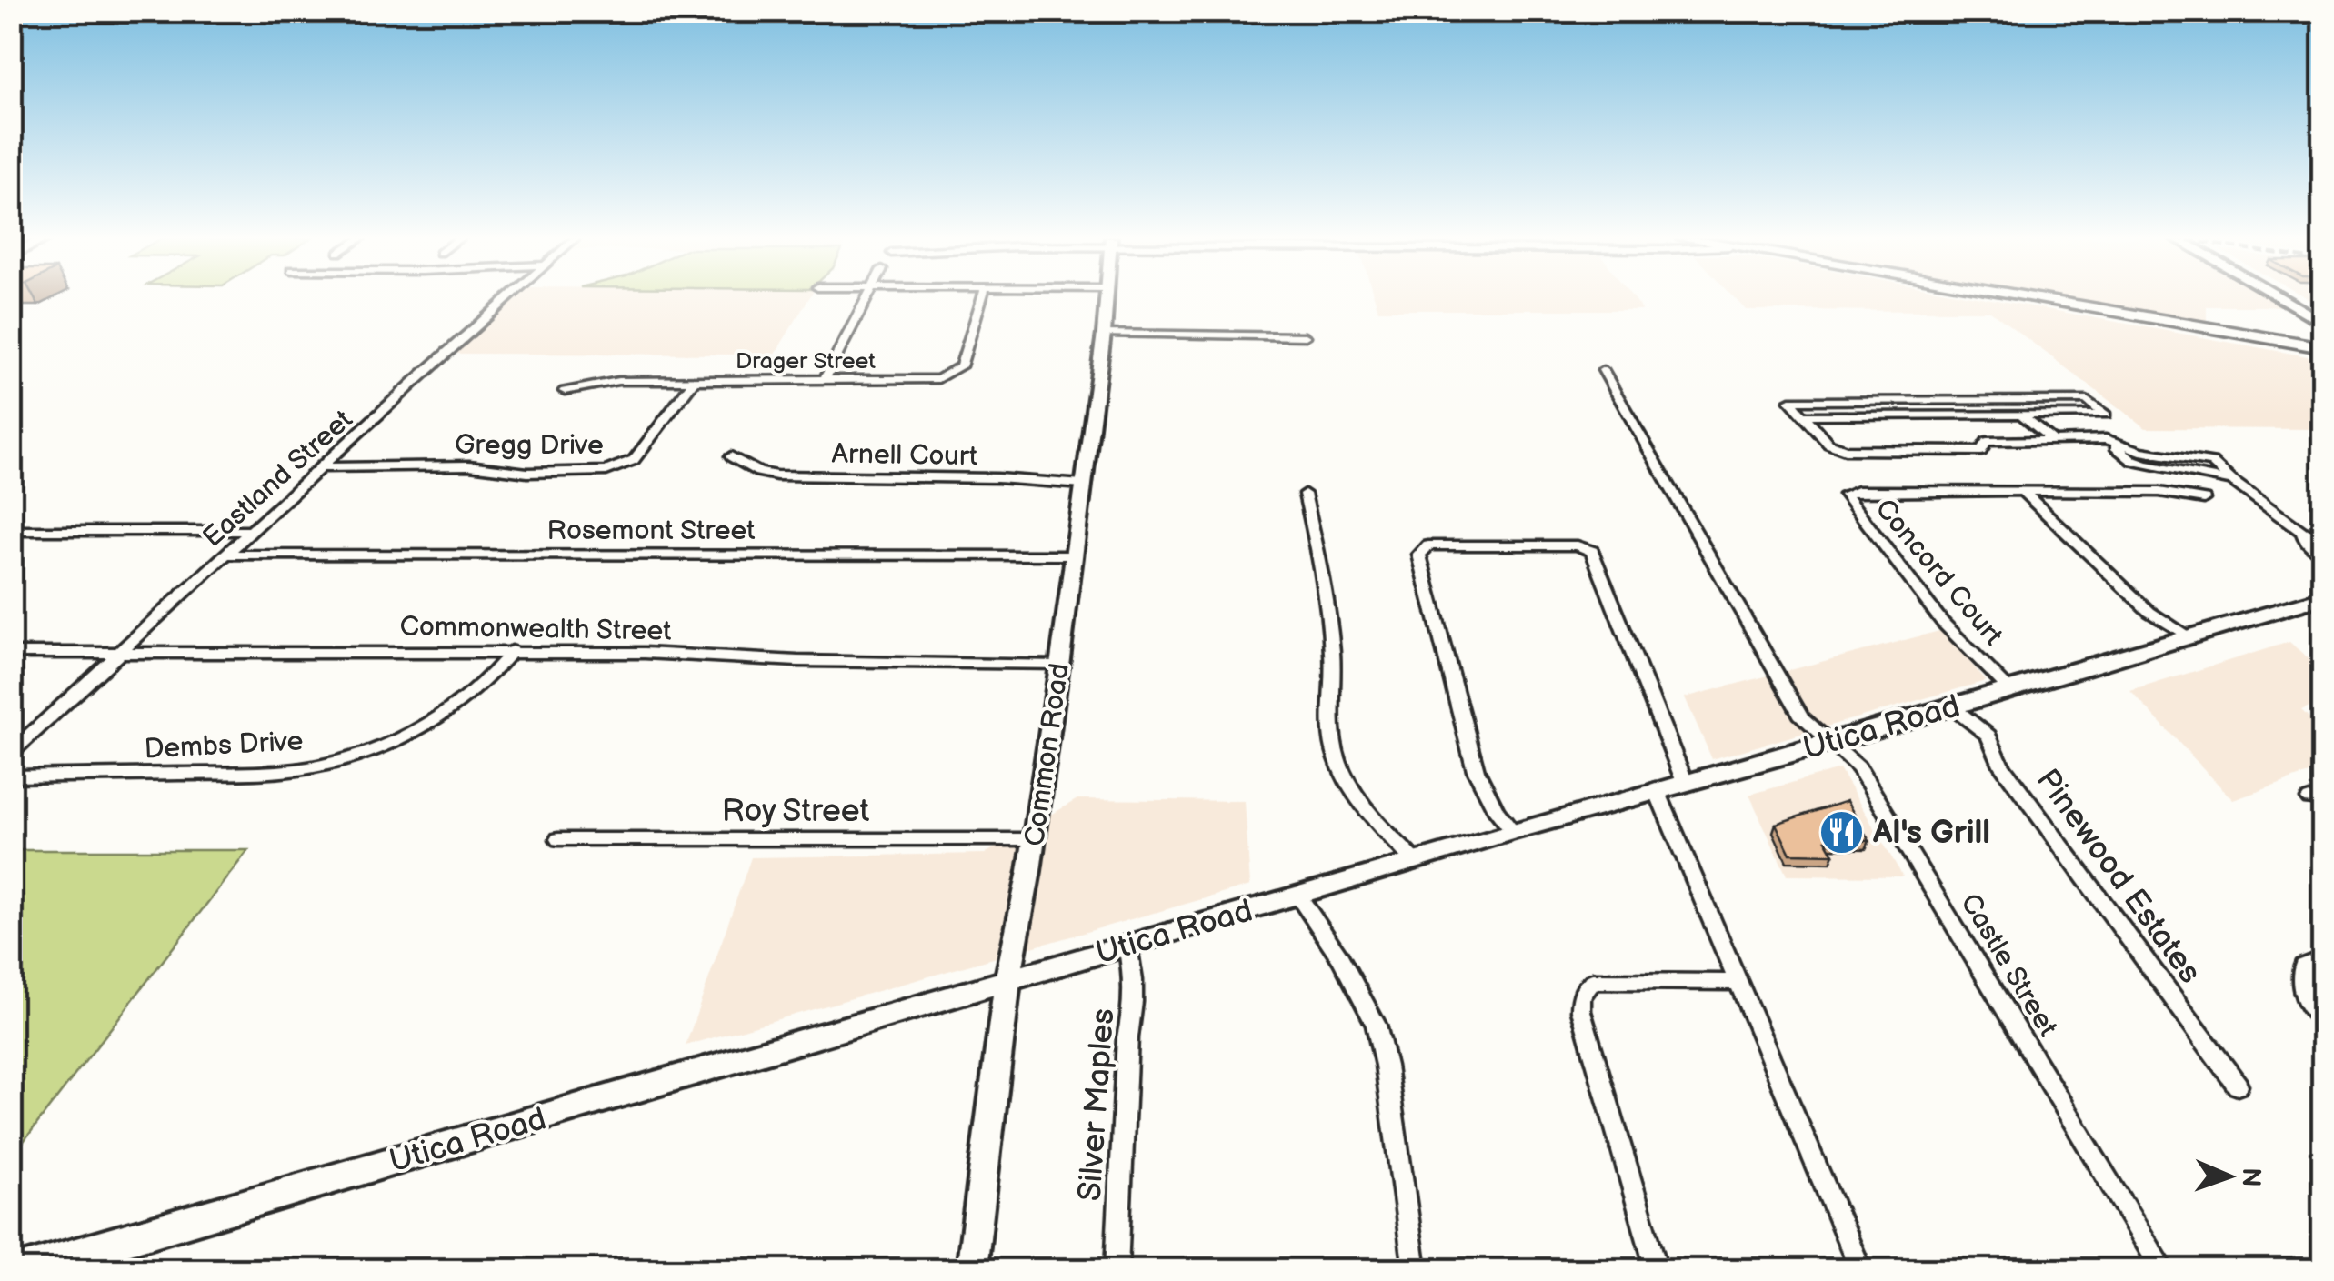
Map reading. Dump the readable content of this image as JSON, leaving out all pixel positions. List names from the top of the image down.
{
  "streets": {
    "main road": ["Utica Road"],
    "street": [
      "Drager Street",
      "Gregg Drive",
      "Arnell Court",
      "Eastland Street",
      "Rosemont Street",
      "Concord Court",
      "Commonwealth Street",
      "Dembs Drive",
      "Common Road",
      "Roy Street",
      "Pinewood Estates",
      "Castle Street",
      "Silver Maples"
    ]
  },
  "crossings": [
    ["Drager Street", "Gregg Drive"],
    ["Gregg Drive", "Eastland Street"],
    ["Arnell Court", "Common Road"],
    ["Eastland Street", "Rosemont Street"],
    ["Eastland Street", "Commonwealth Street"],
    ["Rosemont Street", "Common Road"],
    ["Concord Court", "Utica Road"],
    ["Commonwealth Street", "Dembs Drive"],
    ["Commonwealth Street", "Common Road"],
    ["Utica Road", "Common Road"],
    ["Utica Road", "Pinewood Estates"],
    ["Utica Road", "Castle Street"],
    ["Utica Road", "Silver Maples"],
    ["Common Road", "Roy Street"]
  ],
  "places": {
    "restaurant": ["Al's Grill"]
  },
  "north": "right"
}
